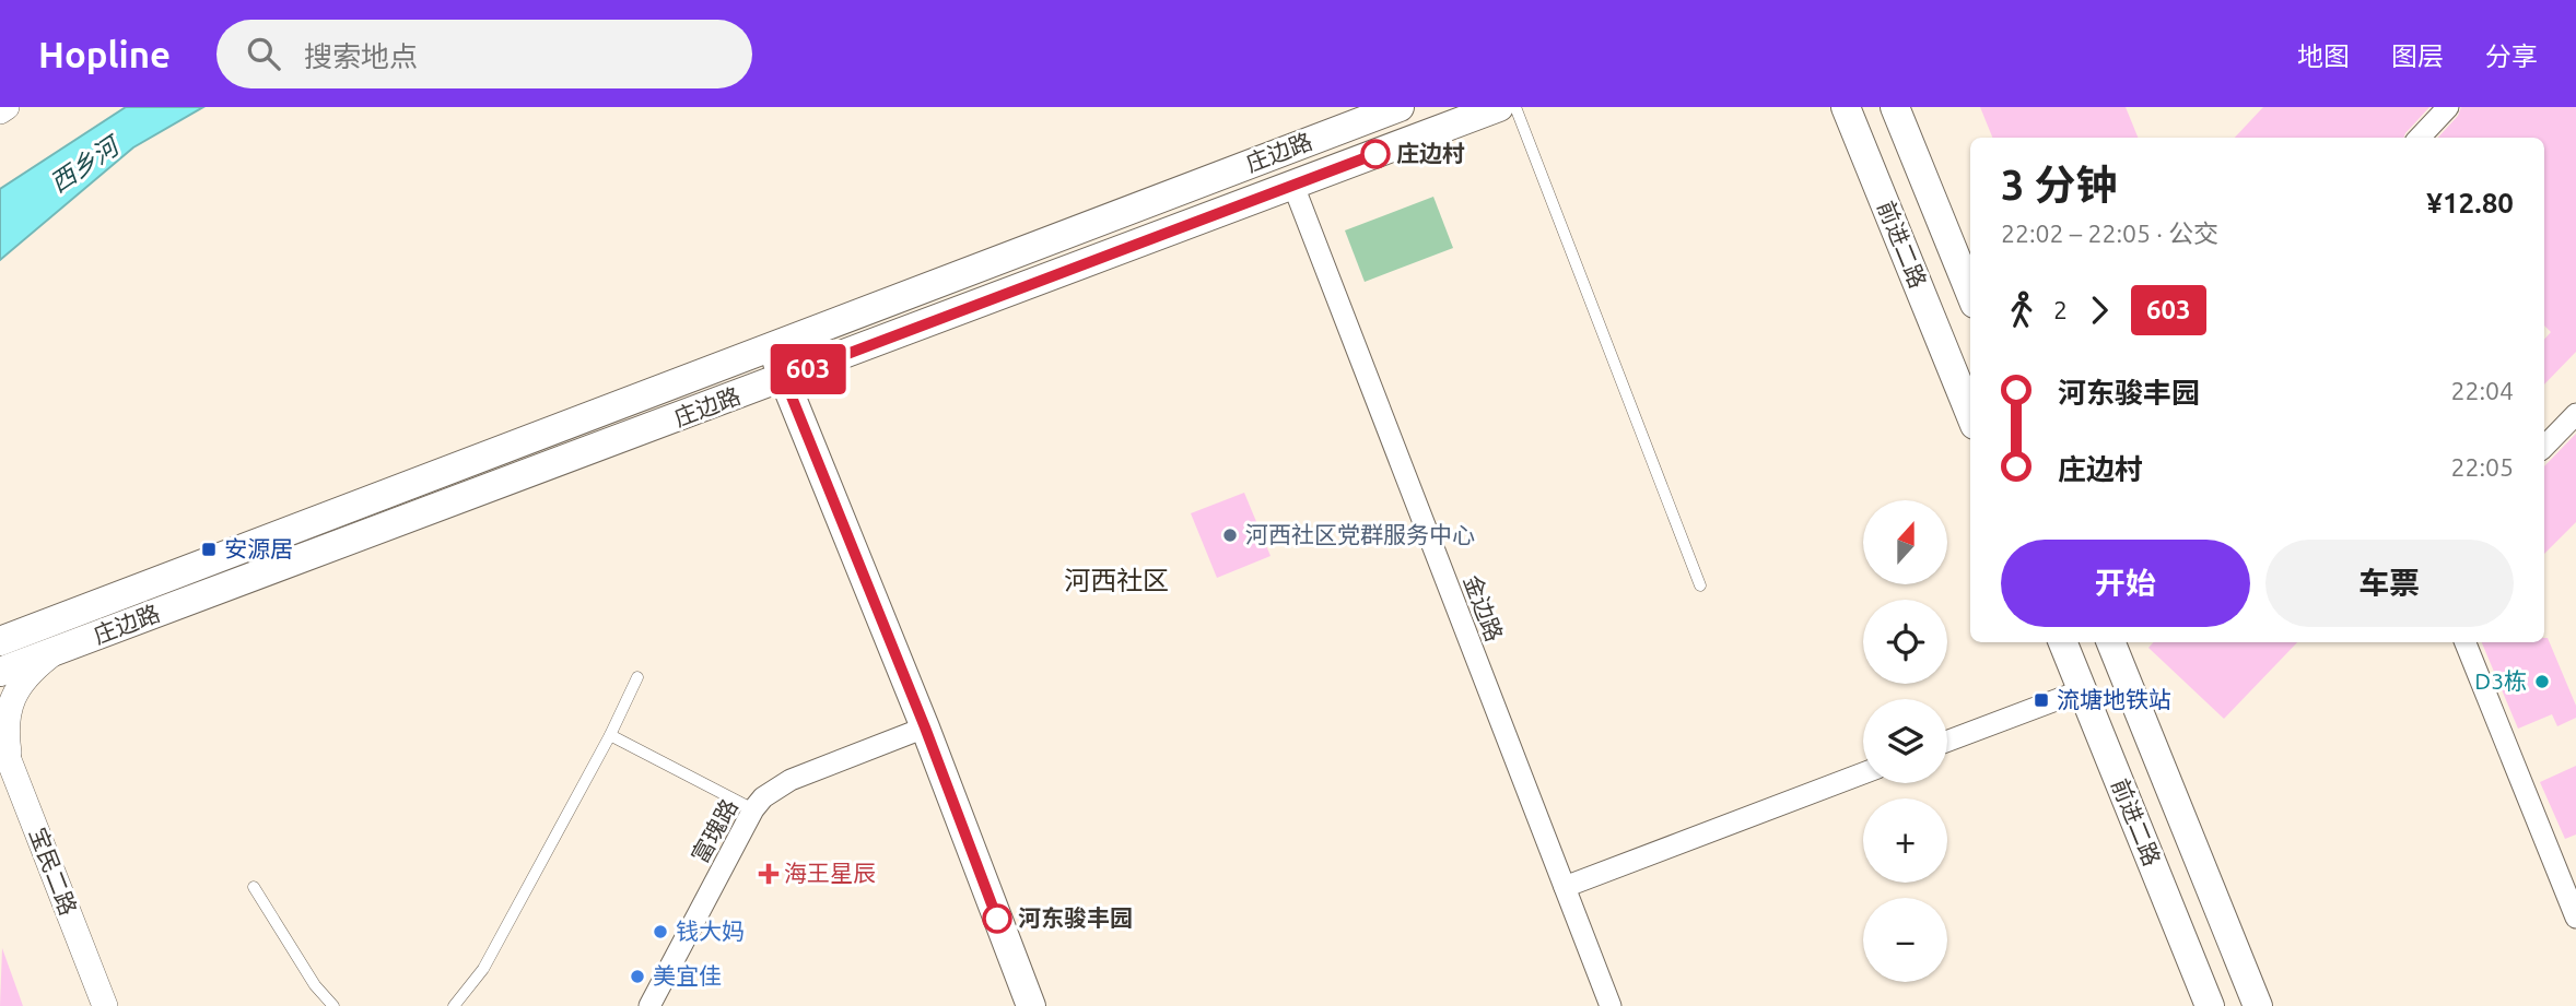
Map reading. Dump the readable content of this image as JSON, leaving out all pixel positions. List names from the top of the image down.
{
  "streets": {
    "main road": ["庄边路", "前进二路"],
    "street": ["金边路", "富瑰路", "宝民二路"]
  },
  "crossings": [
    ["庄边路", "金边路"]
  ],
  "districts": ["河西社区"],
  "water": ["西乡河"],
  "places": {
    "other": [
      "庄边村",
      "河西社区党群服务中心",
      "D3栋",
      "河东骏丰园",
      "钱大妈",
      "美宜佳"
    ],
    "transit": ["安源居", "流塘地铁站"],
    "health": ["海王星辰"]
  },
  "lines": ["bus line 603"],
  "north": "top",
  "page": {
    "header": "Hopline",
    "search": "搜索地点",
    "nav": ["地图", "图层", "分享"],
    "on_map": "603",
    "heading": ["3 分钟", "22:02 – 22:05 · 公交", "¥12.80"],
    "legs": ["2", "603"],
    "list": [
      {
        "name": "河东骏丰园",
        "value": "22:04"
      },
      {
        "name": "庄边村",
        "value": "22:05"
      }
    ],
    "map_buttons": ["+", "−"],
    "buttons": ["开始", "车票"]
  }
}
